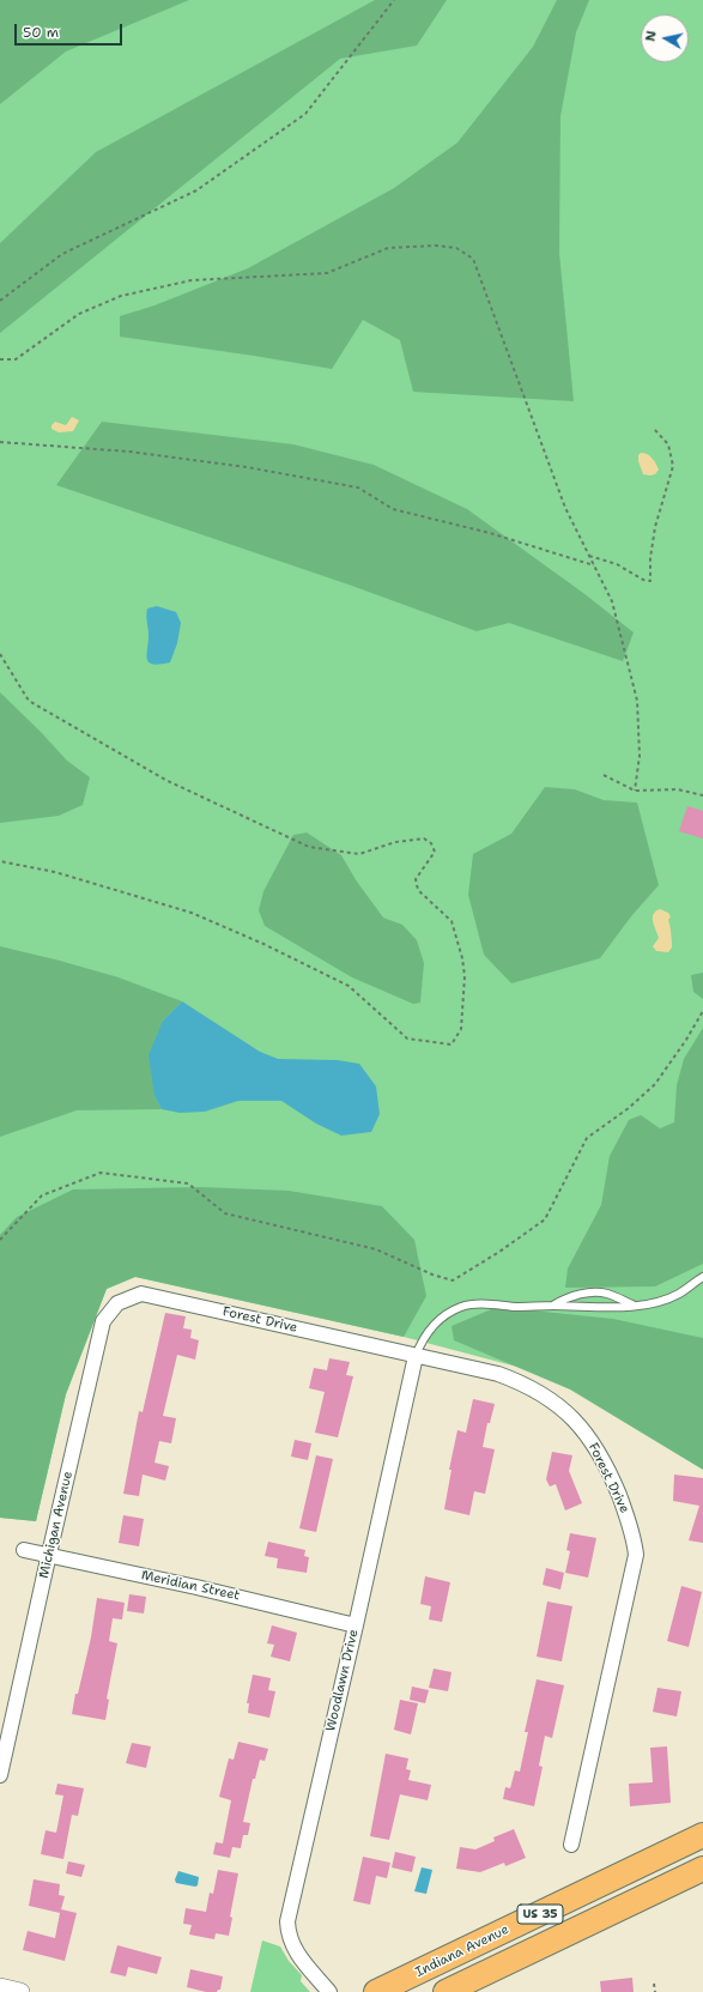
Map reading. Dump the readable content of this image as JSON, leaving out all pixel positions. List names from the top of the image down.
{
  "streets": {
    "main road": ["US 35", "Indiana Avenue"],
    "street": [
      "Forest Drive",
      "Michigan Avenue",
      "Meridian Street",
      "Woodlawn Drive"
    ]
  },
  "crossings": [
    ["Forest Drive", "Michigan Avenue"],
    ["Forest Drive", "Woodlawn Drive"],
    ["Michigan Avenue", "Meridian Street"],
    ["Meridian Street", "Woodlawn Drive"]
  ],
  "scale_bar": "50 m",
  "north": "left"
}
